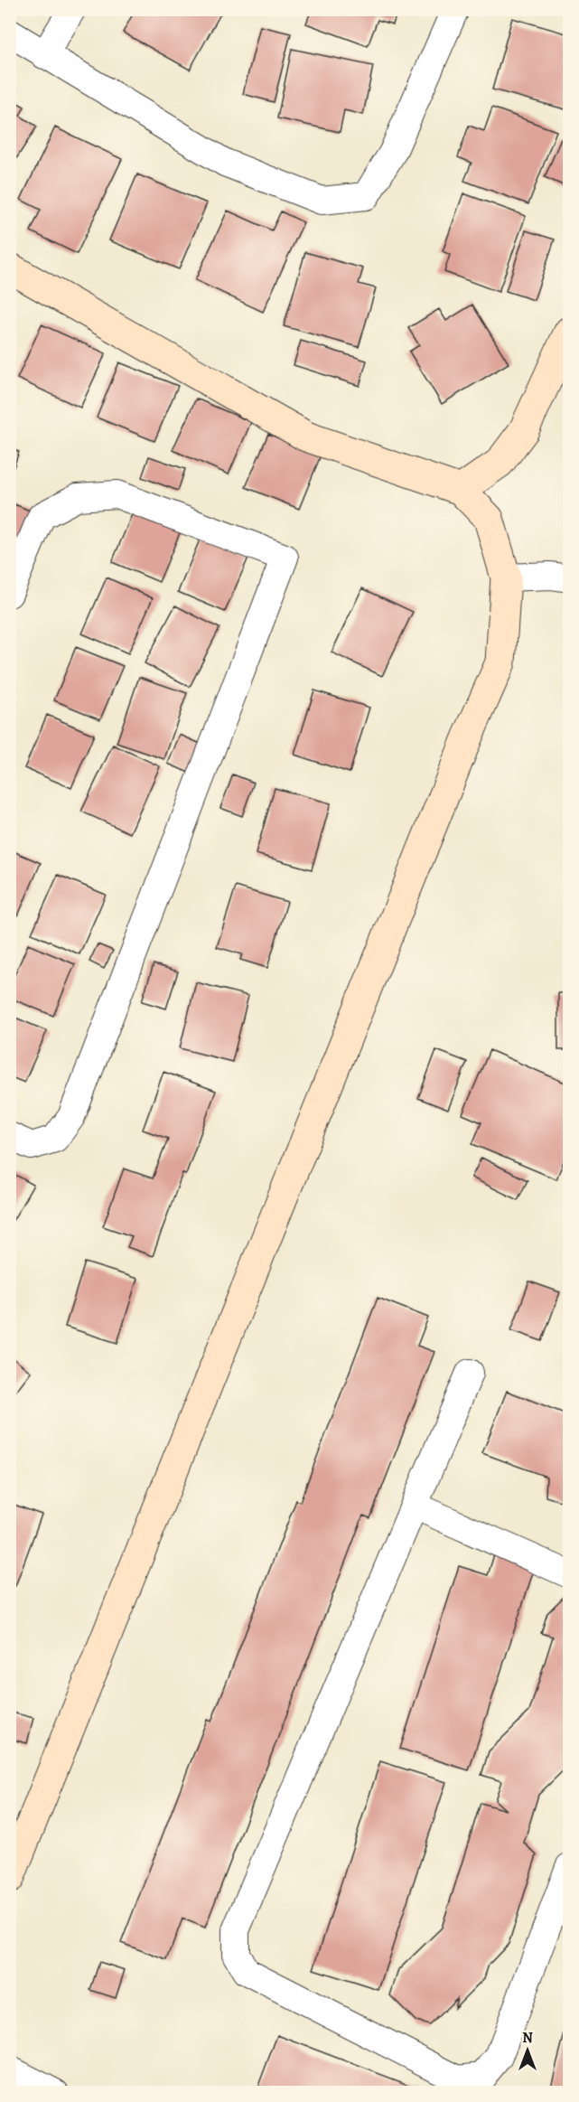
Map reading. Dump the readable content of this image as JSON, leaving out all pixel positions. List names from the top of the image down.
{
  "north": "top"
}
